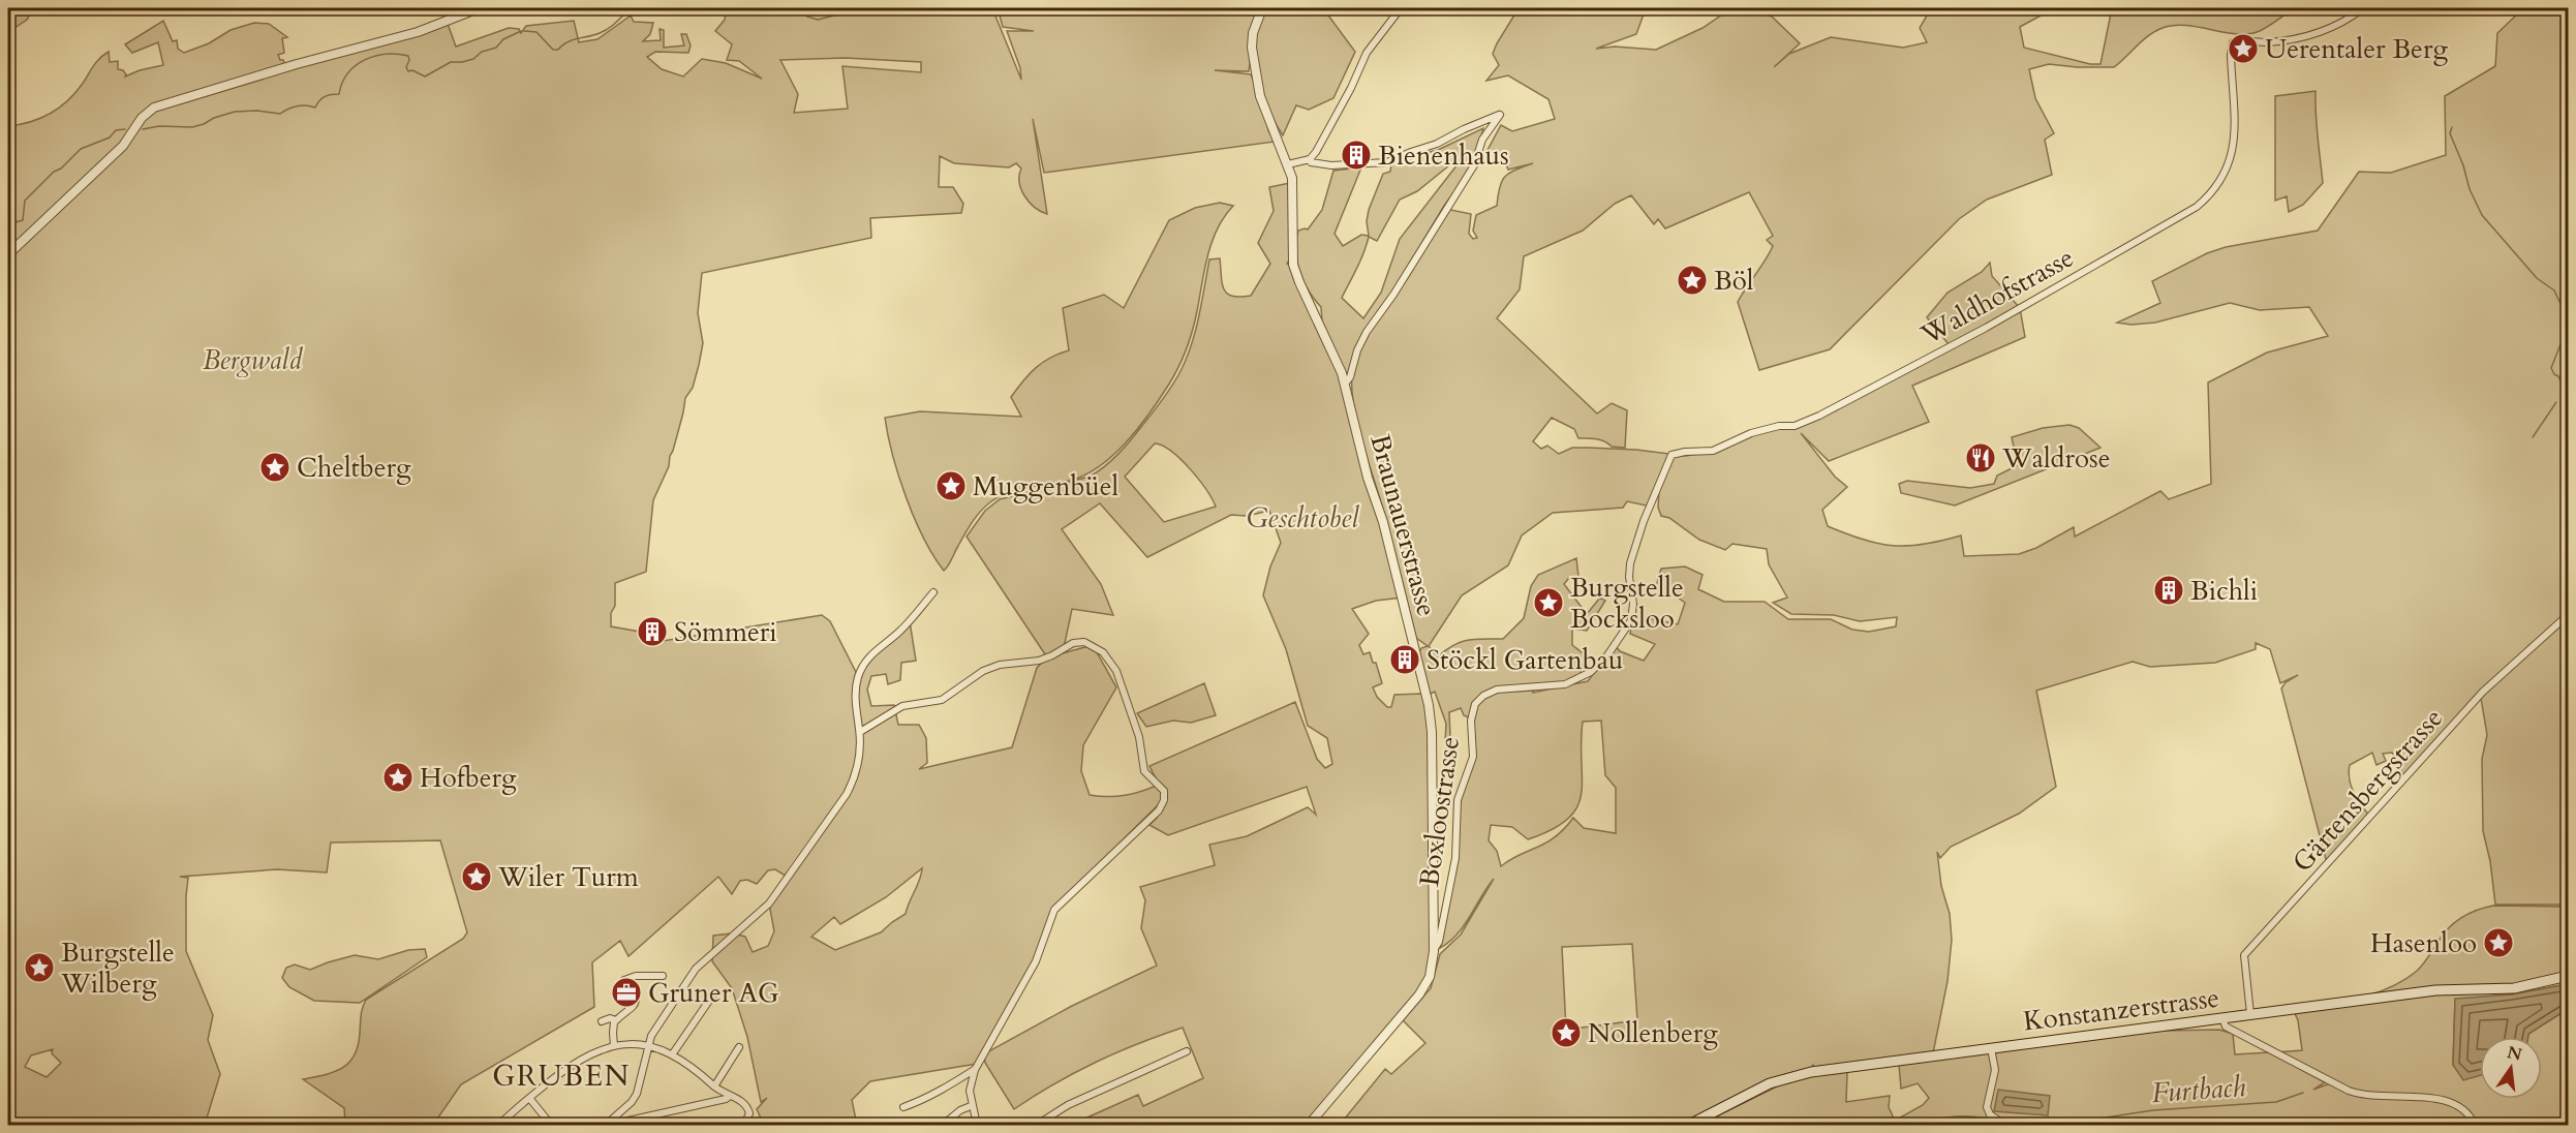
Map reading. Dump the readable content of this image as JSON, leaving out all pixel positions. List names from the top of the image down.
{
  "streets": {
    "main road": ["Konstanzerstrasse"],
    "street": [
      "Waldhofstrasse",
      "Braunauerstrasse",
      "Gärtensbergstrasse",
      "Boxloostrasse"
    ]
  },
  "crossings": [
    ["Waldhofstrasse", "Boxloostrasse"],
    ["Braunauerstrasse", "Boxloostrasse"],
    ["Gärtensbergstrasse", "Konstanzerstrasse"]
  ],
  "districts": ["GRUBEN"],
  "water": ["Furtbach"],
  "parks": ["Bergwald", "Geschtobel"],
  "places": {
    "place": [
      "Uerentaler Berg",
      "Böl",
      "Cheltberg",
      "Muggenbüel",
      "Burgstelle Bocksloo",
      "Hofberg",
      "Wiler Turm",
      "Hasenloo",
      "Burgstelle Wilberg",
      "Nollenberg"
    ],
    "building": [
      "Bienenhaus",
      "Bichli",
      "Sömmeri",
      "Stöckl Gartenbau"
    ],
    "restaurant": ["Waldrose"],
    "office": ["Gruner AG"]
  },
  "north": "top"
}
